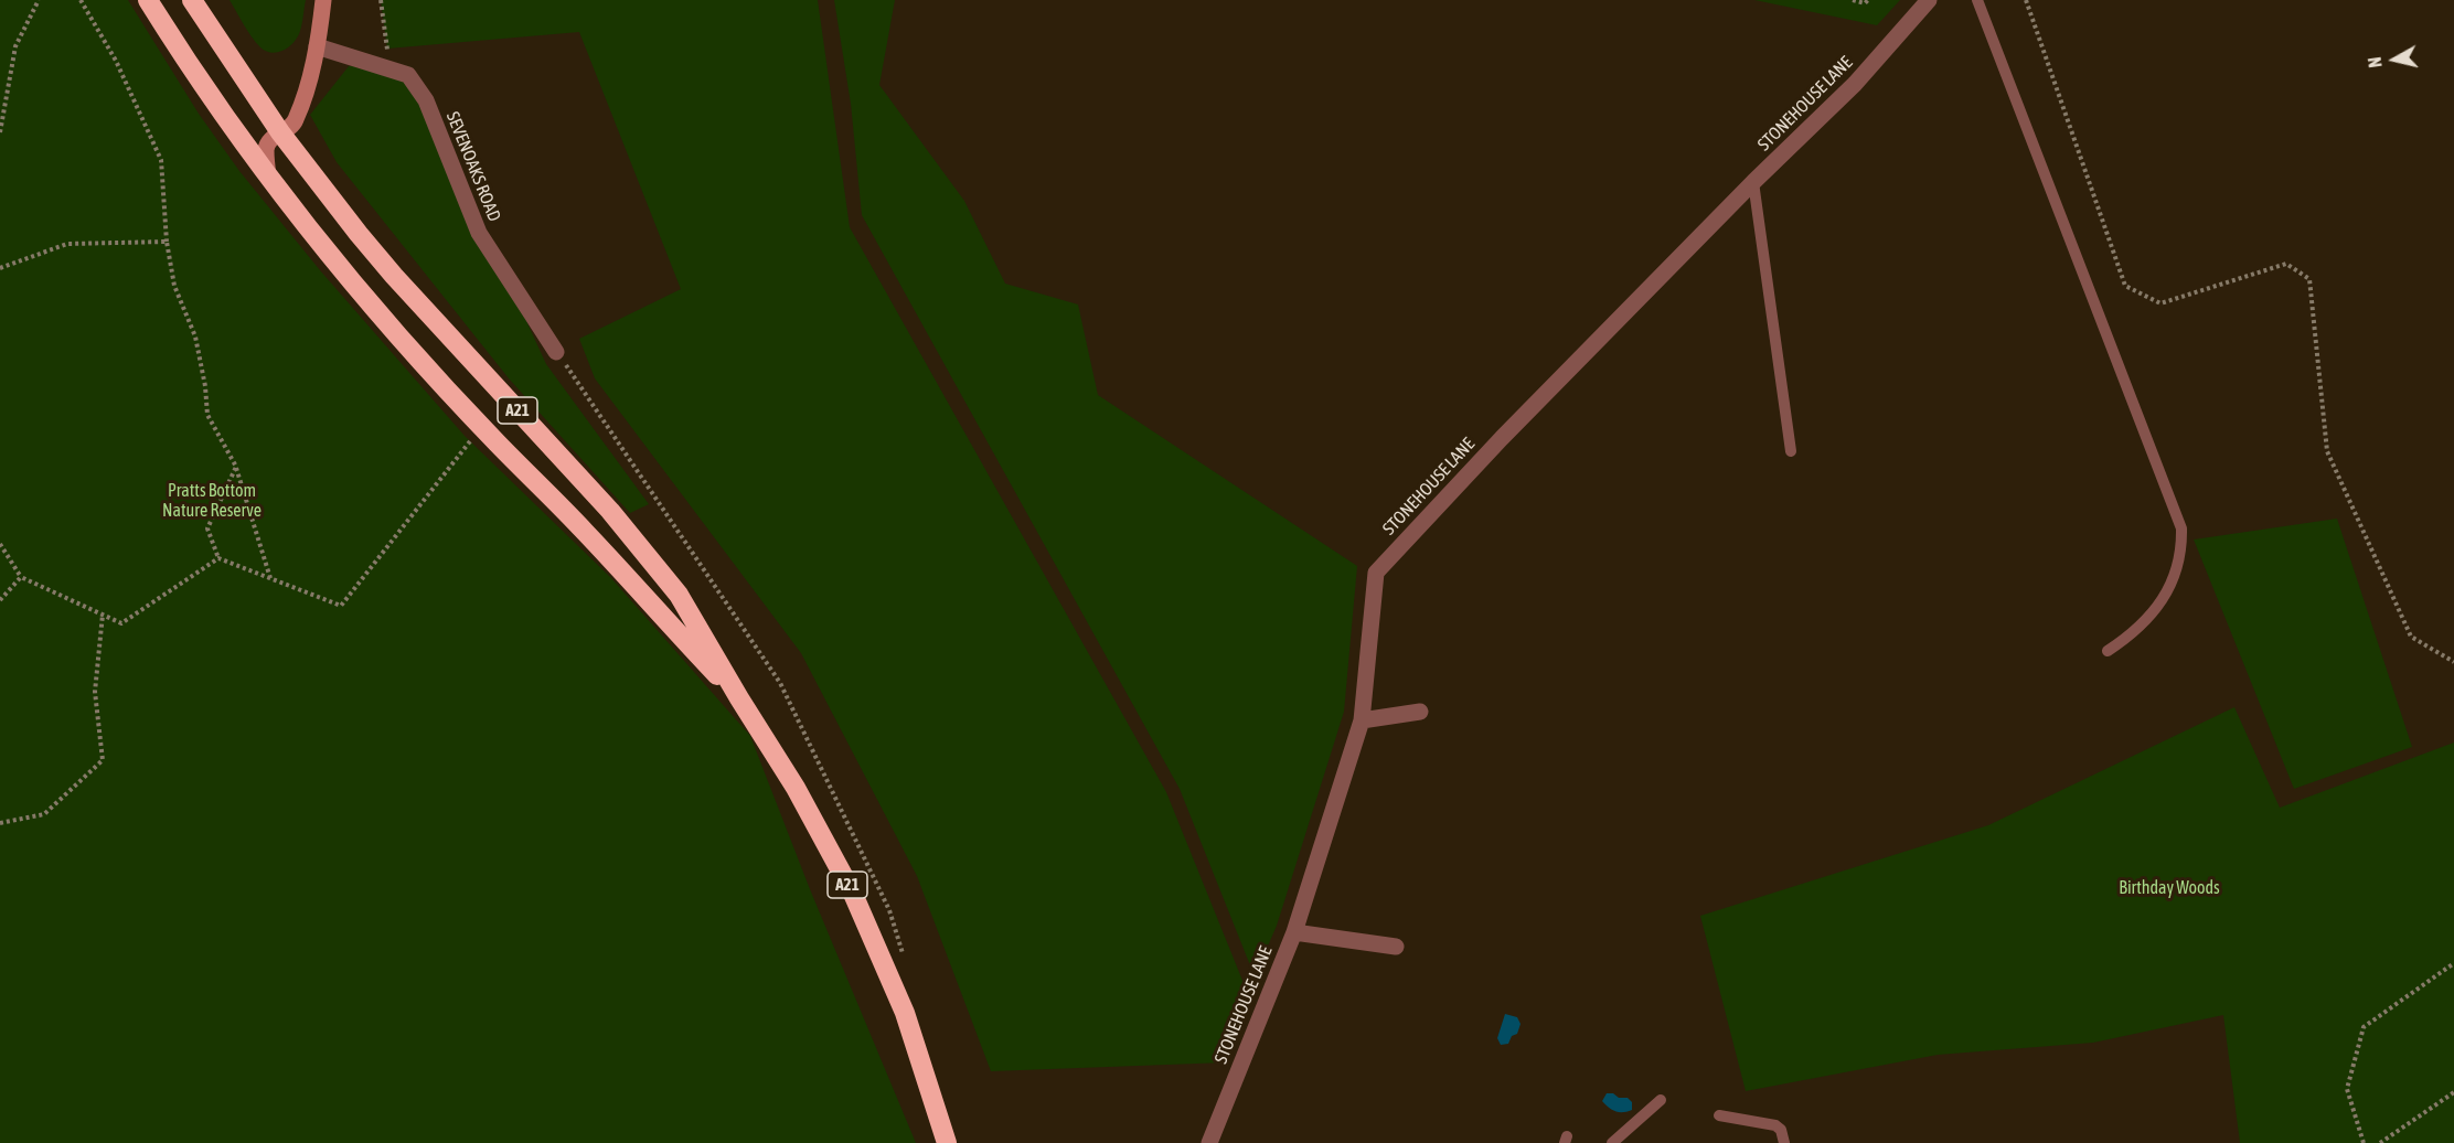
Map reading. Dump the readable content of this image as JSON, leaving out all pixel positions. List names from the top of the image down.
{
  "streets": {
    "highway": ["A21"],
    "street": ["STONEHOUSE LANE", "SEVENOAKS ROAD"]
  },
  "parks": ["Pratts Bottom Nature Reserve", "Birthday Woods"],
  "north": "left"
}
